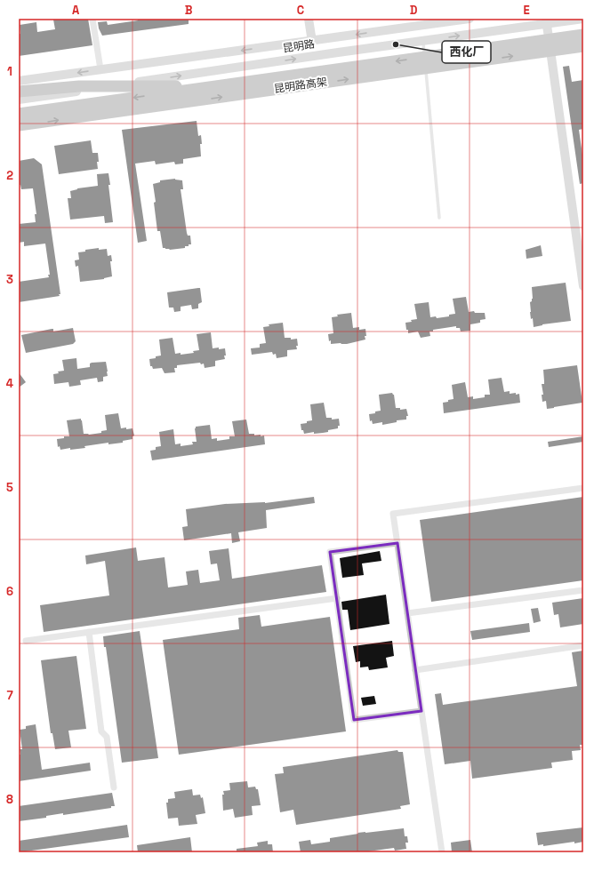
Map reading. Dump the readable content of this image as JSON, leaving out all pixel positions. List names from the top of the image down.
{
  "streets": {
    "highway": ["昆明路高架"],
    "main road": ["昆明路"]
  },
  "places": ["西化厂"],
  "grid": {
    "columns": [
      "A",
      "B",
      "C",
      "D",
      "E"
    ],
    "rows": [
      "1",
      "2",
      "3",
      "4",
      "5",
      "6",
      "7",
      "8"
    ]
  }
}
